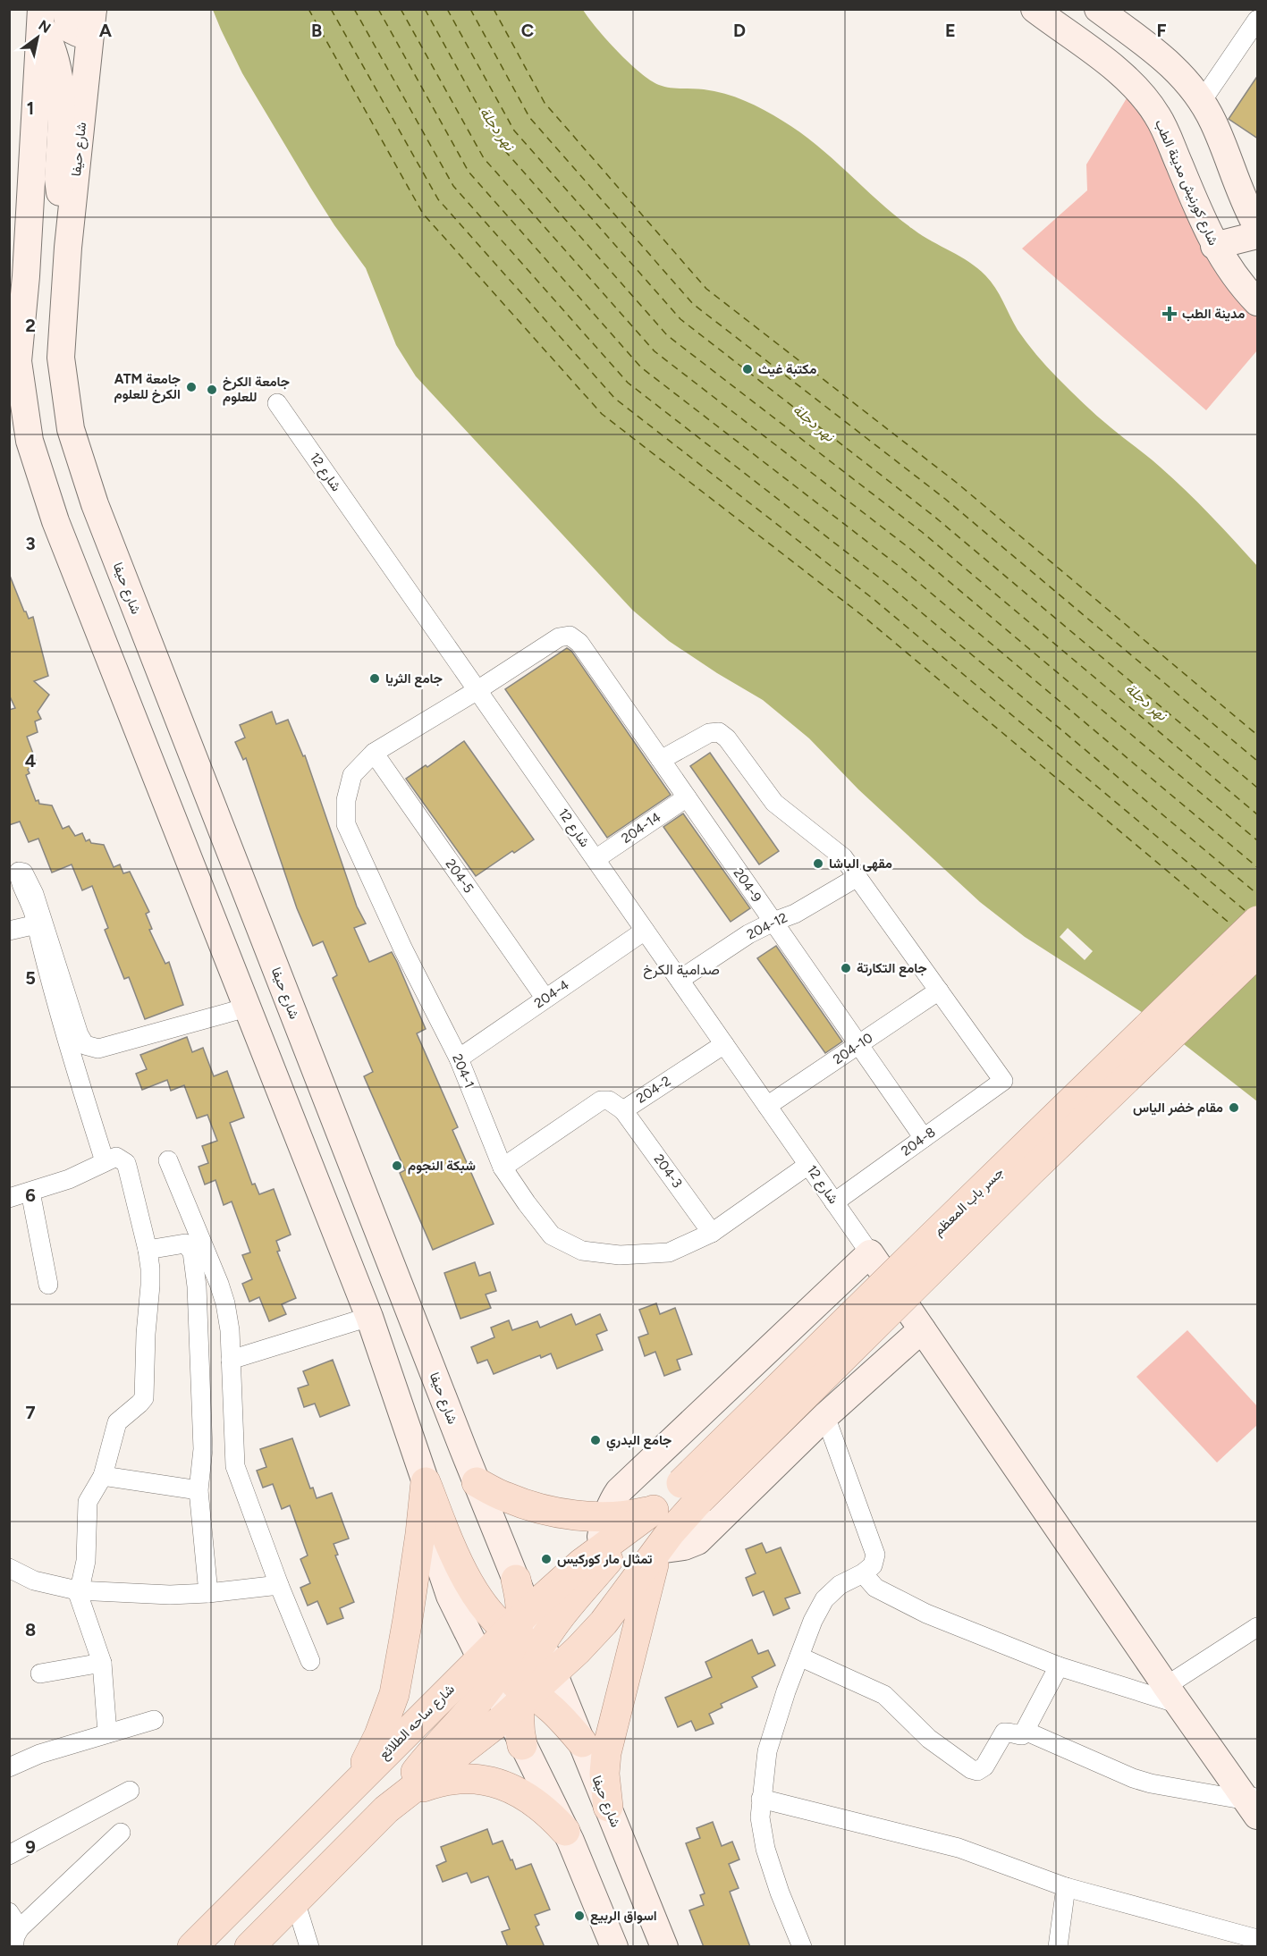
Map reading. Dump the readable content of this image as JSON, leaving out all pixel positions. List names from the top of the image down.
{
  "streets": {
    "main road": [
      "شارع حيفا",
      "شارع كورنيش مدينة الطب",
      "جسر باب المعظم",
      "شارع ساحه الطلائع"
    ],
    "street": [
      "شارع 12",
      "204-14",
      "204-5",
      "204-9",
      "204-12",
      "204-4",
      "204-10",
      "204-1",
      "204-2",
      "204-8",
      "204-3"
    ]
  },
  "crossings": [
    ["شارع حيفا", "شارع ساحه الطلائع"],
    ["شارع 12", "204-14"],
    ["شارع 12", "204-12"],
    ["شارع 12", "204-4"],
    ["شارع 12", "204-10"],
    ["شارع 12", "204-1"],
    ["شارع 12", "204-2"],
    ["شارع 12", "204-8"],
    ["204-14", "204-9"],
    ["204-5", "204-4"],
    ["204-5", "204-1"],
    ["204-9", "204-12"],
    ["204-9", "204-10"],
    ["204-9", "204-1"],
    ["204-9", "204-8"],
    ["204-4", "204-1"],
    ["204-10", "204-8"],
    ["204-1", "204-2"],
    ["204-1", "204-3"],
    ["204-2", "204-3"],
    ["جسر باب المعظم", "شارع ساحه الطلائع"]
  ],
  "districts": ["صدامية الكرخ"],
  "water": ["نهر دجلة"],
  "places": {
    "health": ["مدينة الطب"],
    "other": [
      "مكتبة غيث",
      "ATM جامعة الكرخ للعلوم",
      "جامعة الكرخ للعلوم",
      "جامع الثريا",
      "مقهى الباشا",
      "جامع التكارتة",
      "مقام خضر الياس",
      "شبكة النجوم",
      "جامع البدري",
      "تمثال مار كوركيس",
      "اسواق الربيع"
    ]
  },
  "north": "top right",
  "grid": {
    "columns": [
      "A",
      "B",
      "C",
      "D",
      "E",
      "F"
    ],
    "rows": [
      "1",
      "2",
      "3",
      "4",
      "5",
      "6",
      "7",
      "8",
      "9"
    ]
  }
}
